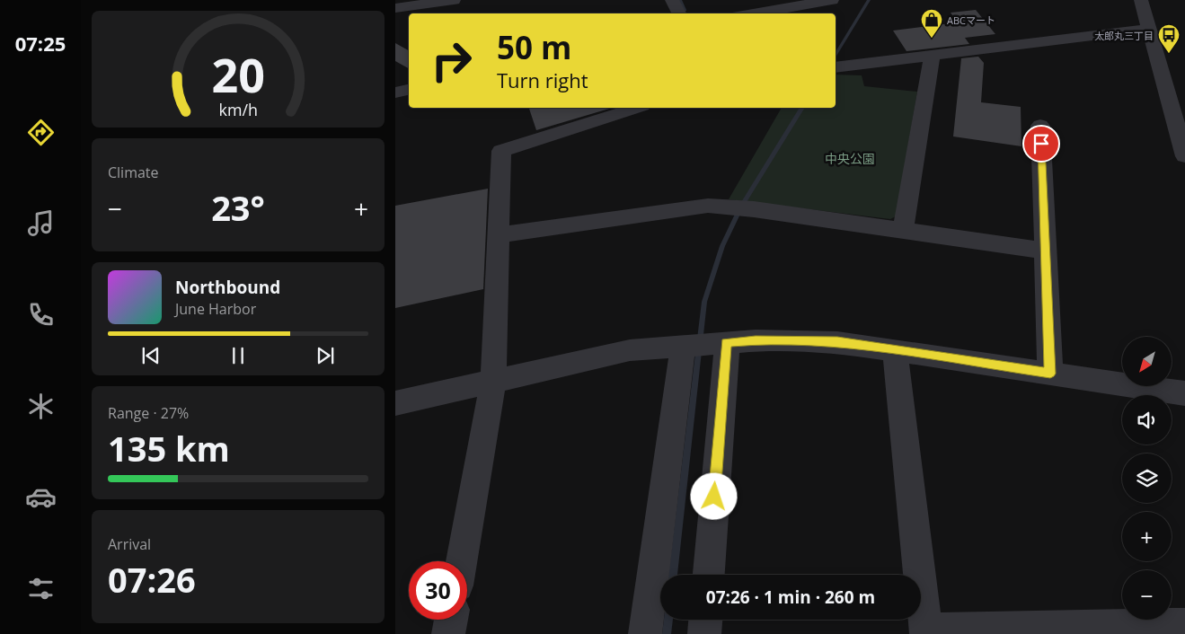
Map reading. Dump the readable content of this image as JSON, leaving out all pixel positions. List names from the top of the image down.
{
  "parks": ["中央公園"],
  "places": {
    "shop": ["ABCマート"],
    "bus stop": ["太郎丸三丁目"]
  },
  "north": "bottom left",
  "page": {
    "tabs": "07:25",
    "turn": ["50 m", "Turn right"],
    "tile": [
      "Climate",
      ["Range · 27%", "135 km"],
      ["Arrival", "07:26"]
    ],
    "heat": ["−", "23°", "+"],
    "song": ["Northbound", "June Harbor"],
    "map_buttons": ["+", "−"],
    "limit": "30",
    "trip": "07:26 · 1 min · 260 m",
    "gauge": ["20", "km/h"]
  }
}
